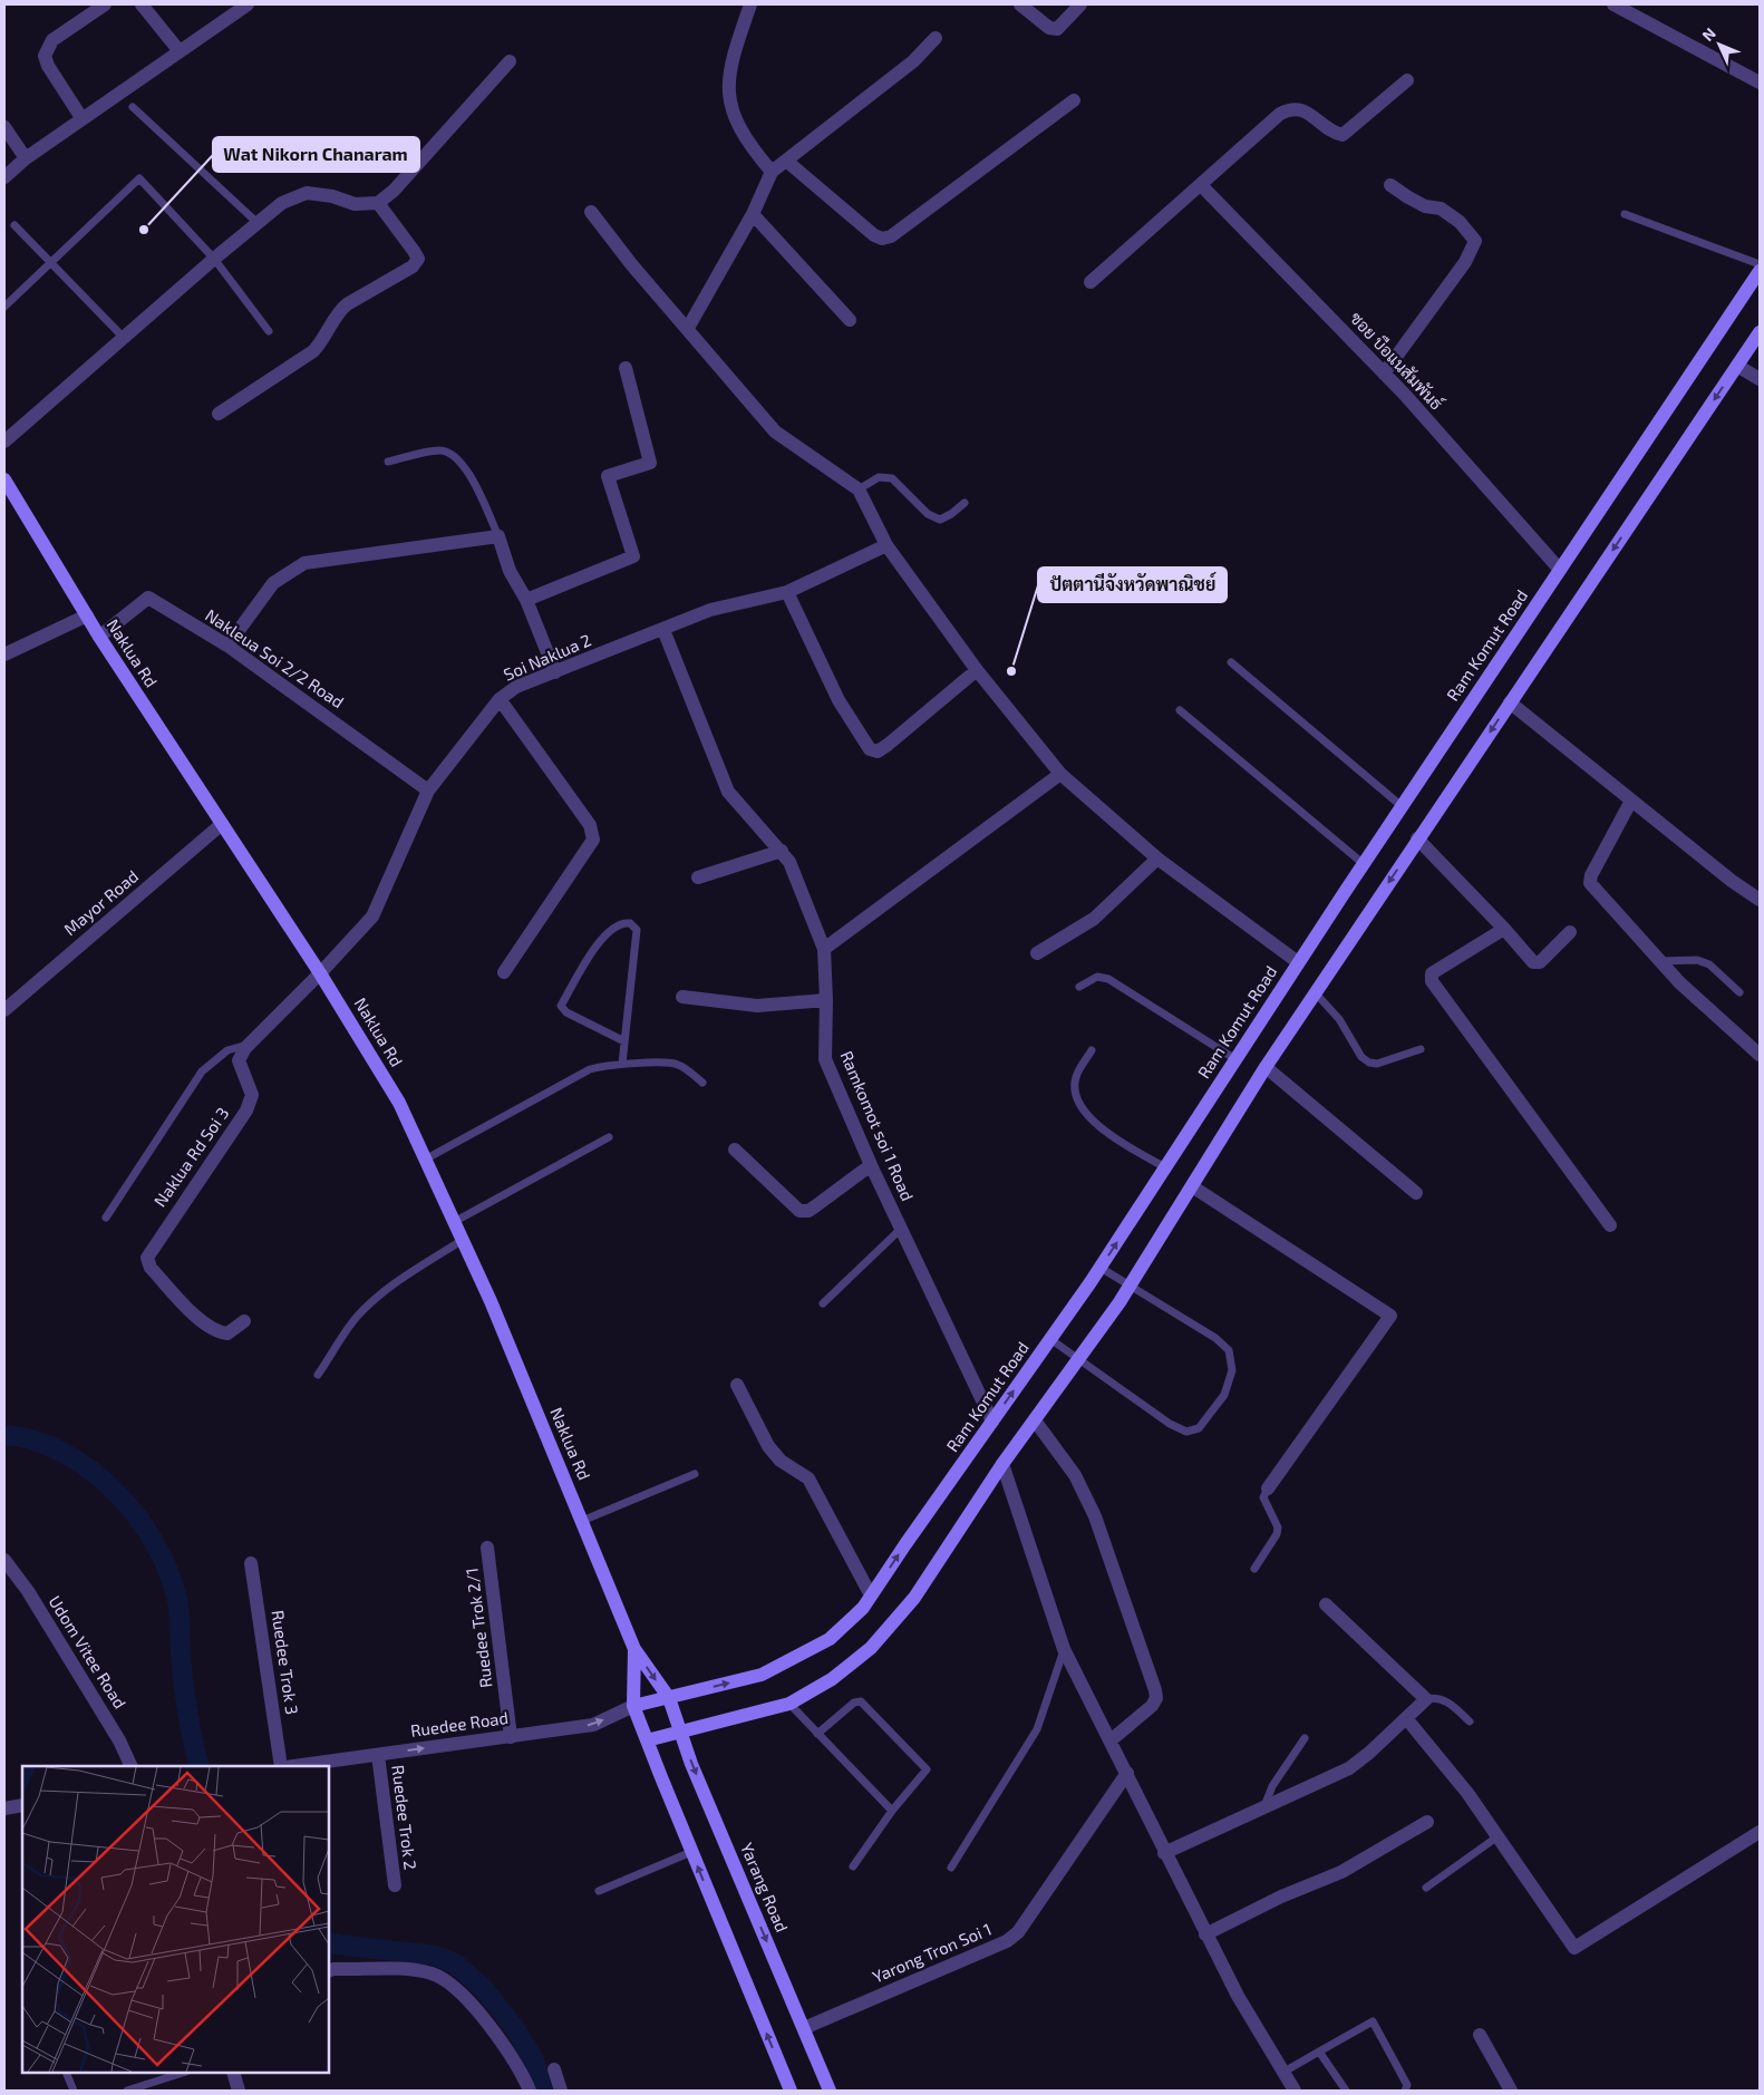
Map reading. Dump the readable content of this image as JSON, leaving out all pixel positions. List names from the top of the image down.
{
  "streets": {
    "main road": ["Ram Komut Road", "Naklua Rd", "Yarang Road"],
    "street": [
      "ซอย บือแนสัมพันธ์",
      "Soi Naklua 2",
      "Nakleua Soi 2/2 Road",
      "Mayor Road",
      "Ramkomot soi 1 Road",
      "Naklua Rd Soi 3",
      "Ruedee Trok 2/1",
      "Udom Vitee Road",
      "Ruedee Trok 3",
      "Ruedee Road",
      "Ruedee Trok 2",
      "Yarong Tron Soi 1"
    ]
  },
  "crossings": [
    ["ซอย บือแนสัมพันธ์", "Ram Komut Road"],
    ["Ram Komut Road", "Naklua Rd"],
    ["Ram Komut Road", "Ramkomot soi 1 Road"],
    ["Ram Komut Road", "Ruedee Road"],
    ["Ram Komut Road", "Yarang Road"],
    ["Naklua Rd", "Soi Naklua 2"],
    ["Naklua Rd", "Nakleua Soi 2/2 Road"],
    ["Naklua Rd", "Mayor Road"],
    ["Naklua Rd", "Naklua Rd Soi 3"],
    ["Naklua Rd", "Ruedee Road"],
    ["Naklua Rd", "Yarang Road"],
    ["Soi Naklua 2", "Nakleua Soi 2/2 Road"],
    ["Soi Naklua 2", "Ramkomot soi 1 Road"],
    ["Soi Naklua 2", "Naklua Rd Soi 3"],
    ["Ruedee Trok 2/1", "Ruedee Road"],
    ["Ruedee Road", "Ruedee Trok 2"],
    ["Yarang Road", "Yarong Tron Soi 1"]
  ],
  "one_way": ["Ruedee Road"],
  "places": ["Wat Nikorn Chanaram", "ปัตตานีจังหวัดพาณิชย์"],
  "north": "top left"
}
